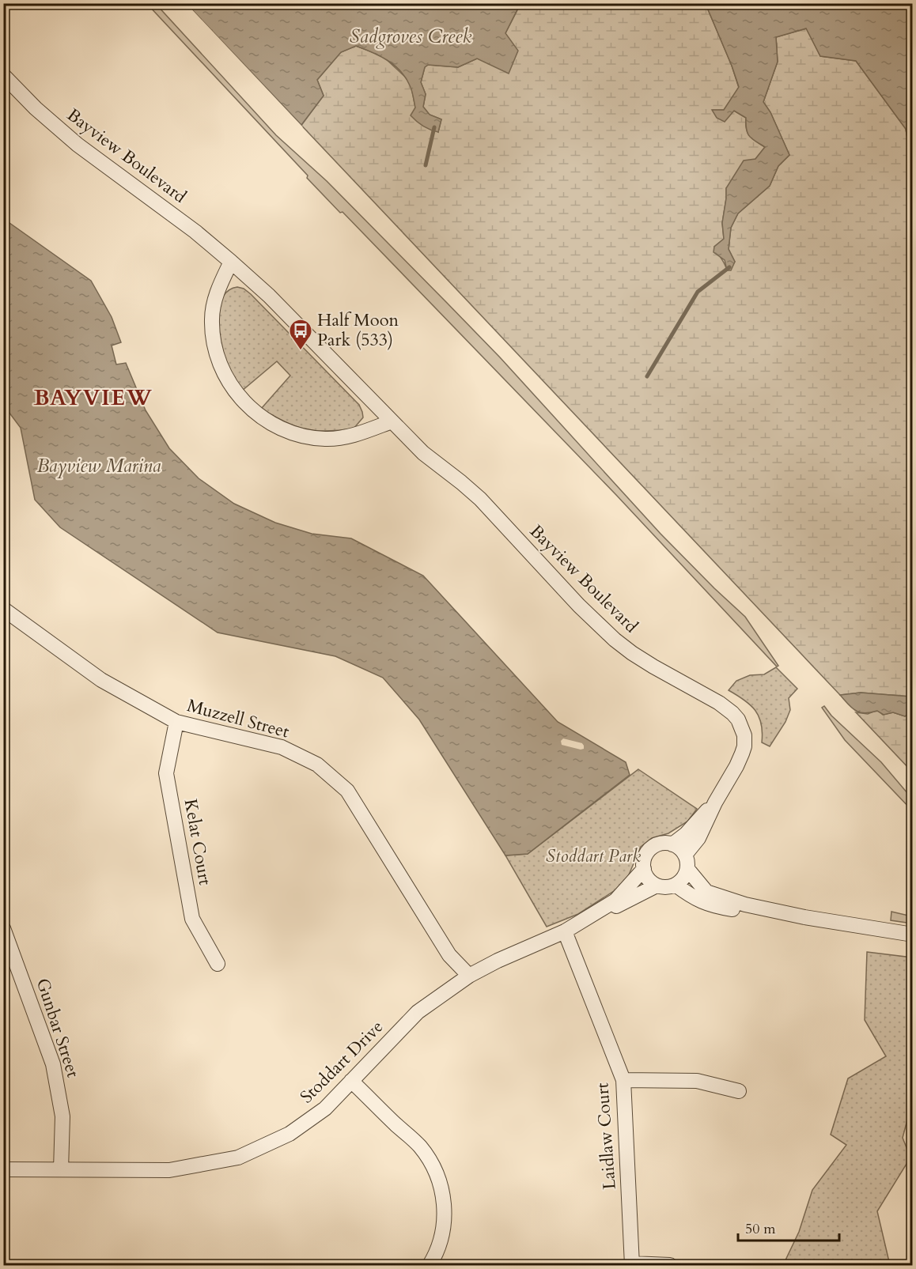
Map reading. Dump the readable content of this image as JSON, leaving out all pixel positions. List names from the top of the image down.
{
  "streets": {
    "street": [
      "Bayview Boulevard",
      "Muzzell Street",
      "Kelat Court",
      "Gunbar Street",
      "Stoddart Drive",
      "Laidlaw Court"
    ]
  },
  "crossings": [
    ["Bayview Boulevard", "Stoddart Drive"],
    ["Muzzell Street", "Kelat Court"],
    ["Muzzell Street", "Stoddart Drive"],
    ["Gunbar Street", "Stoddart Drive"],
    ["Stoddart Drive", "Laidlaw Court"]
  ],
  "districts": ["BAYVIEW"],
  "water": ["Sadgroves Creek", "Bayview Marina"],
  "parks": ["Stoddart Park"],
  "places": {
    "bus stop": ["Half Moon Park (533)"]
  },
  "scale_bar": "50 m"
}
